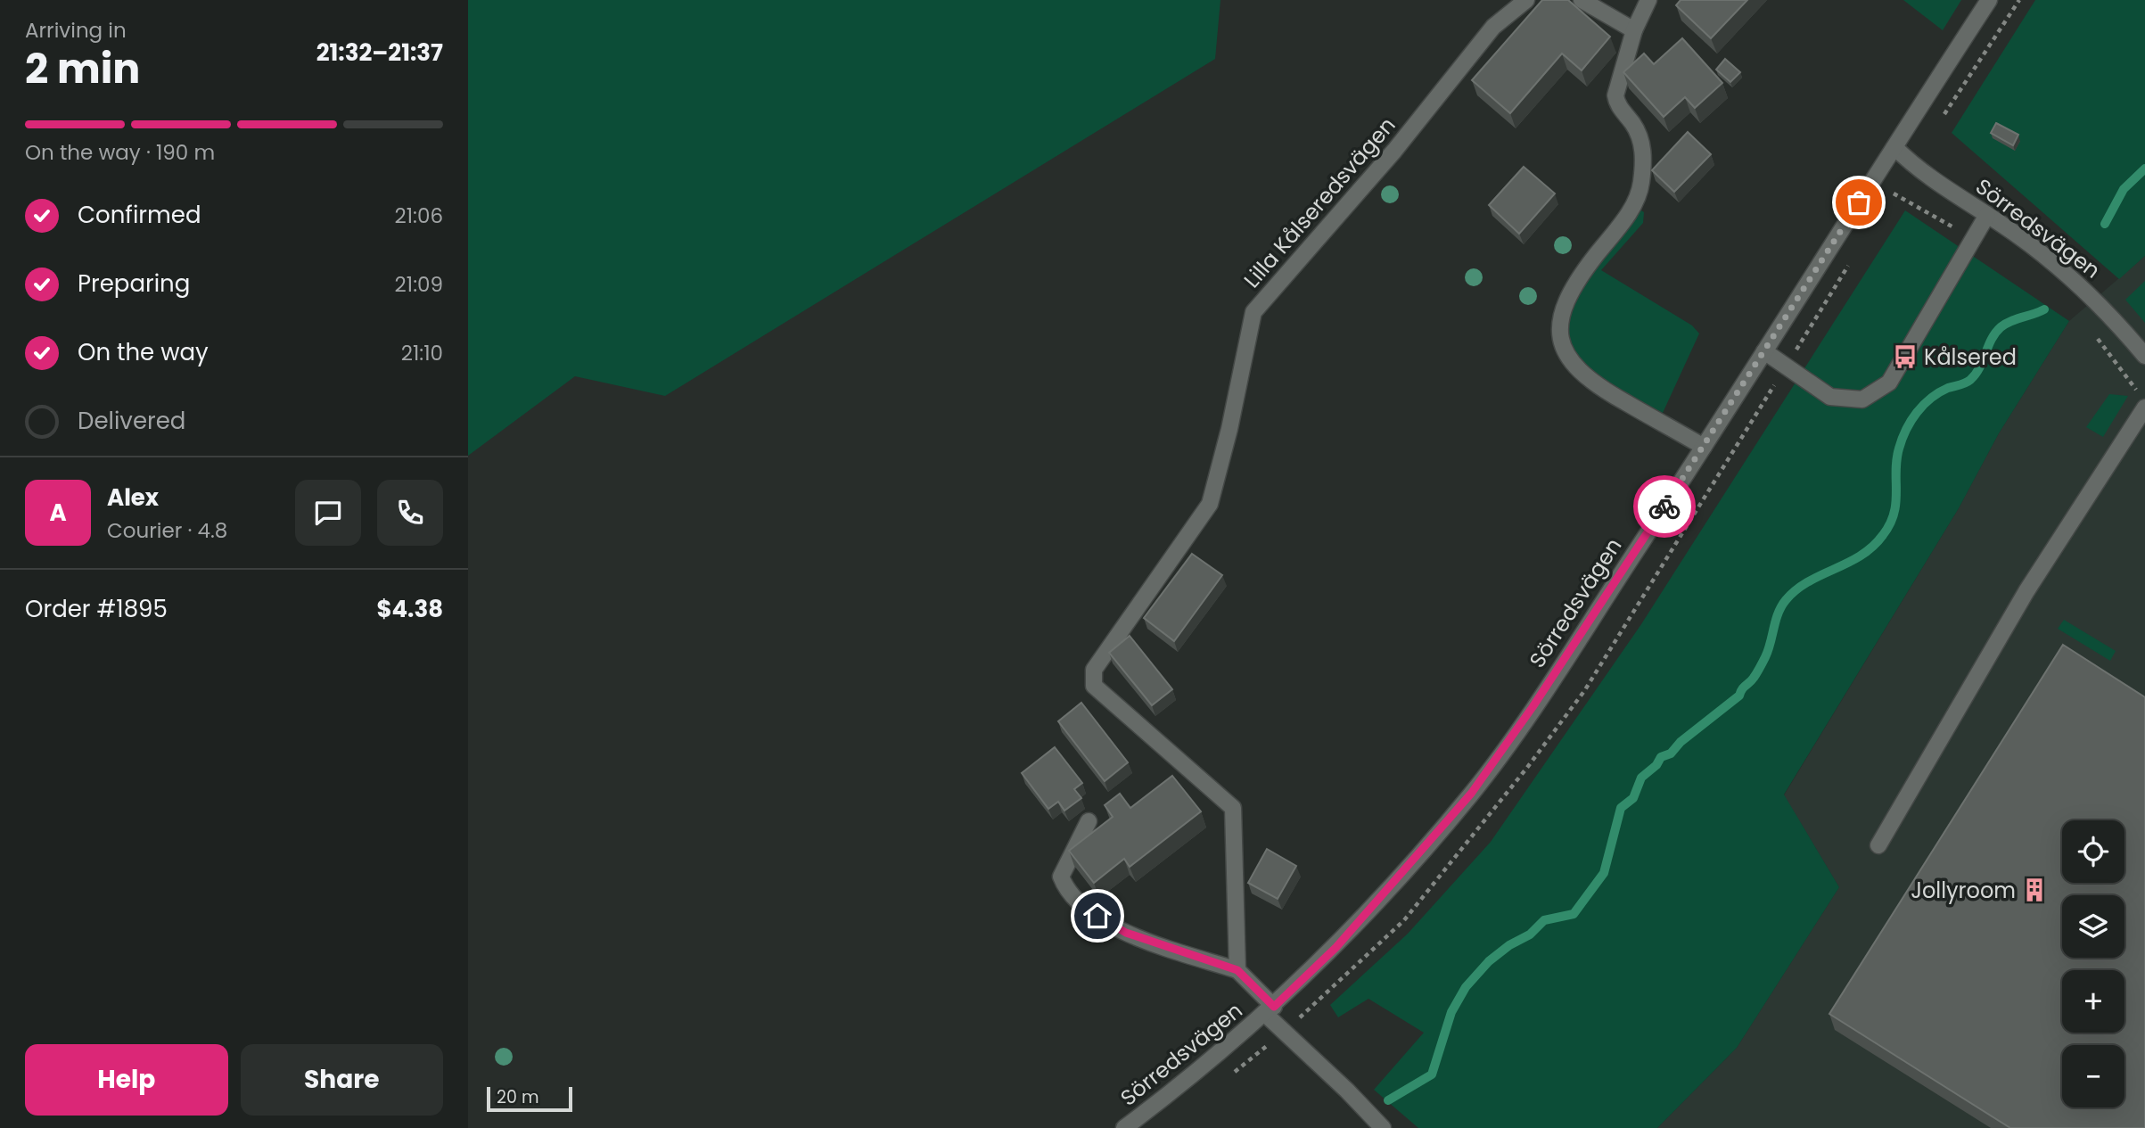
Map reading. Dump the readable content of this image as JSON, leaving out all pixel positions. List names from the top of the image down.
{
  "streets": {
    "street": ["Lilla Kålseredsvägen", "Sörredsvägen"]
  },
  "places": {
    "bus stop": ["Kålsered"],
    "building": ["Jollyroom"]
  },
  "scale_bar": "20 m",
  "page": {
    "heading": ["2 min", "Arriving in", "21:32–21:37"],
    "panel": [
      "Alex",
      "Courier · 4.8",
      "Order #1895",
      "$4.38"
    ],
    "bar": "On the way · 190 m",
    "list": [
      ["Confirmed", "21:06"],
      ["Preparing", "21:09"],
      ["On the way", "21:10"],
      "Delivered"
    ],
    "round": "A",
    "map_buttons": ["+", "−"],
    "buttons": ["Help", "Share"],
    "scale": "20 m"
  }
}
